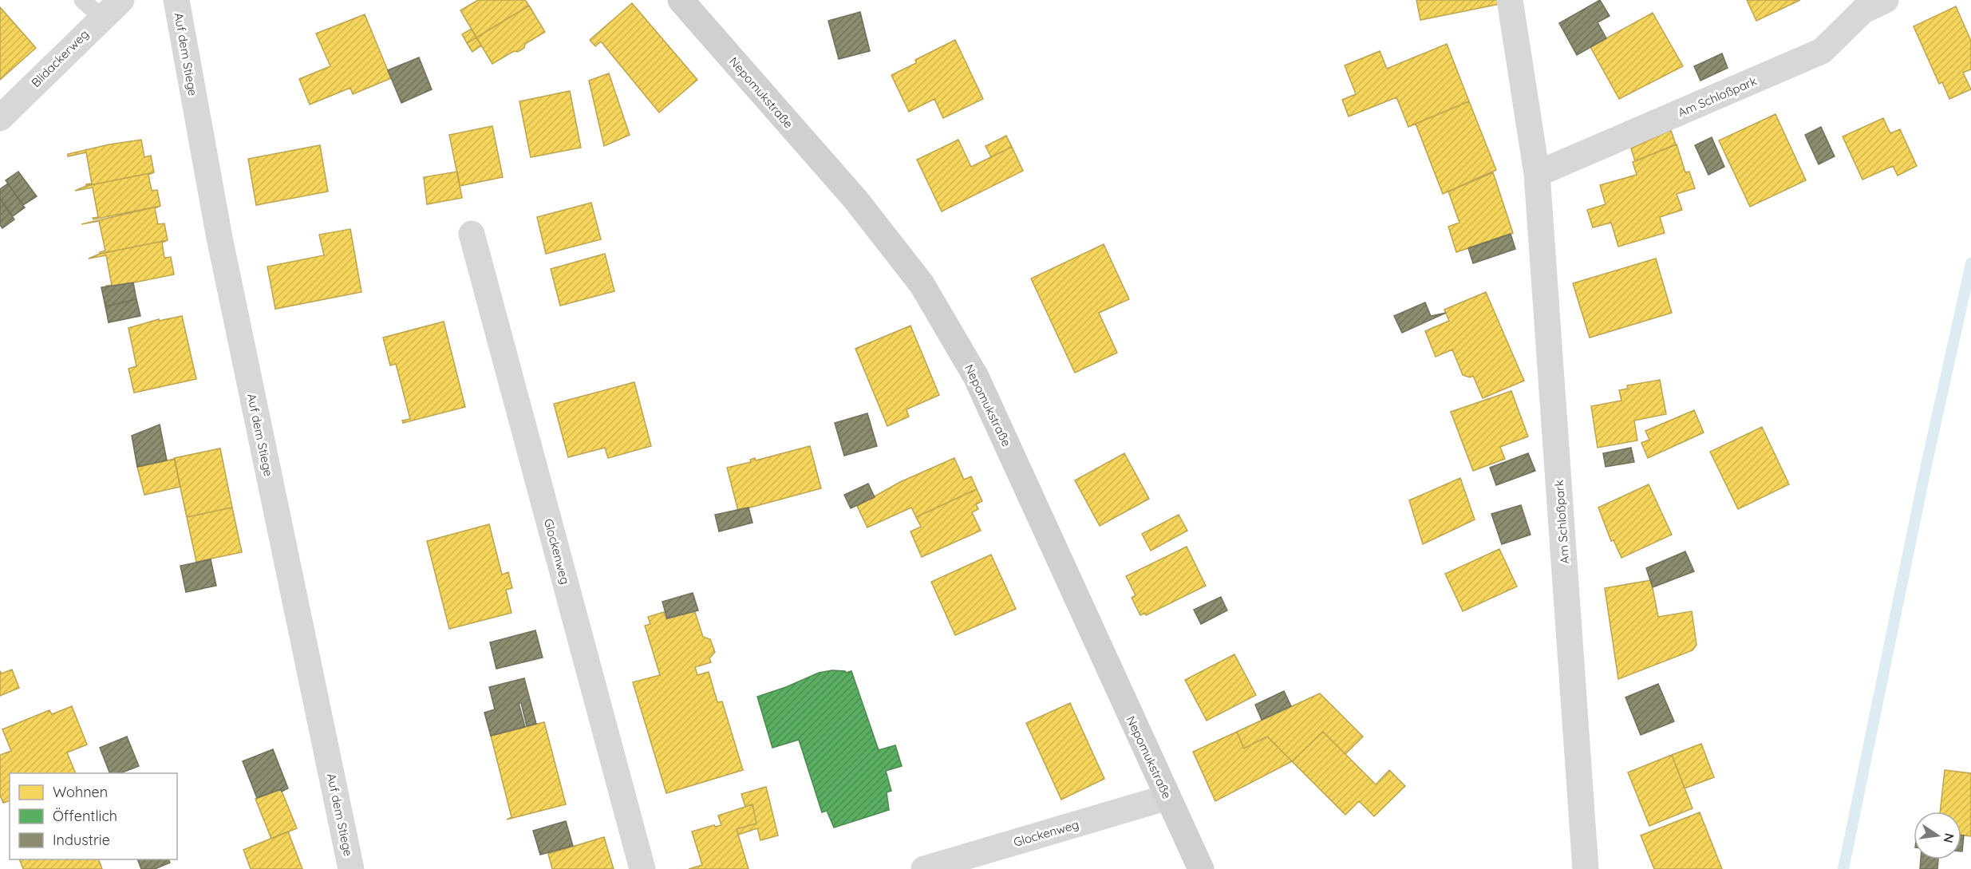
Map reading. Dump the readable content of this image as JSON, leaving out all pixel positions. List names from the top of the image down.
{
  "streets": {
    "main road": ["Nepomukstraße"],
    "street": [
      "Auf dem Stiege",
      "Blidackerweg",
      "Am Schloßpark",
      "Glockenweg"
    ]
  },
  "crossings": [
    ["Nepomukstraße", "Glockenweg"]
  ],
  "legend": ["Wohnen", "Öffentlich", "Industrie"],
  "north": "right"
}
